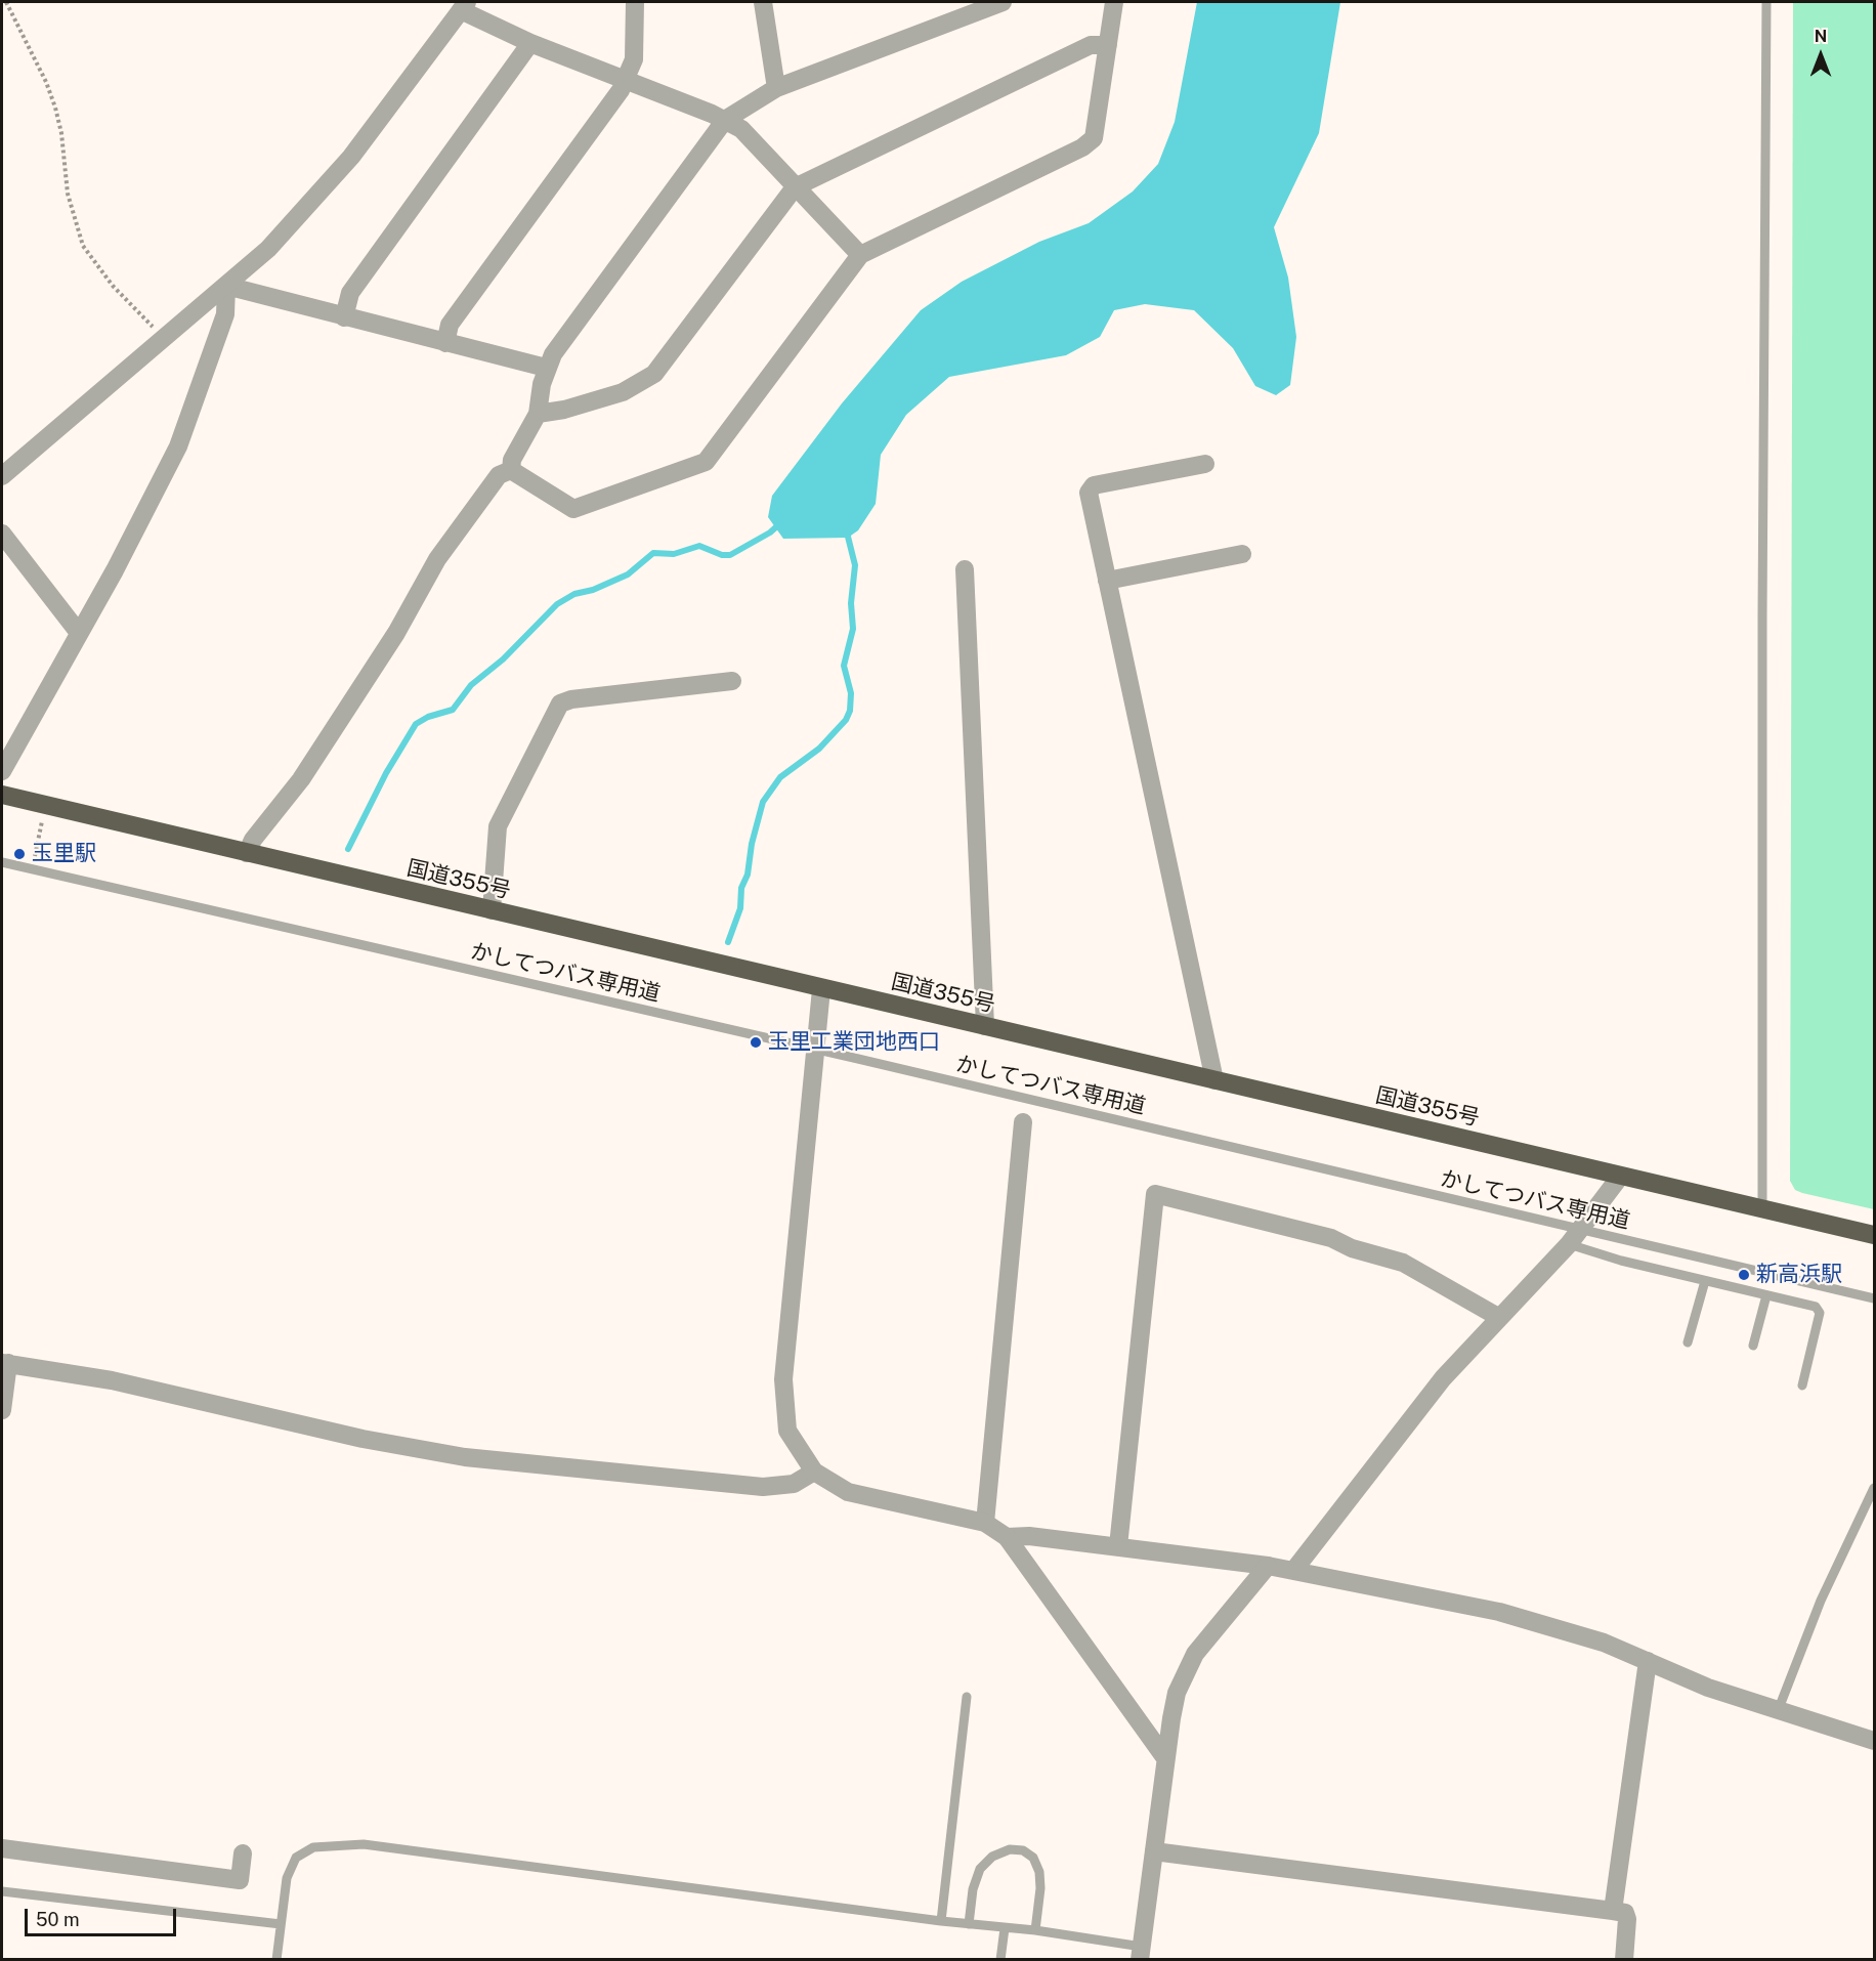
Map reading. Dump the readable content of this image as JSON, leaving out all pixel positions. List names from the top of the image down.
{
  "streets": {
    "highway": ["国道355号"],
    "lane": ["かしてつバス専用道"]
  },
  "places": ["玉里駅", "玉里工業団地西口", "新高浜駅"],
  "scale_bar": "50 m",
  "north": "top"
}
